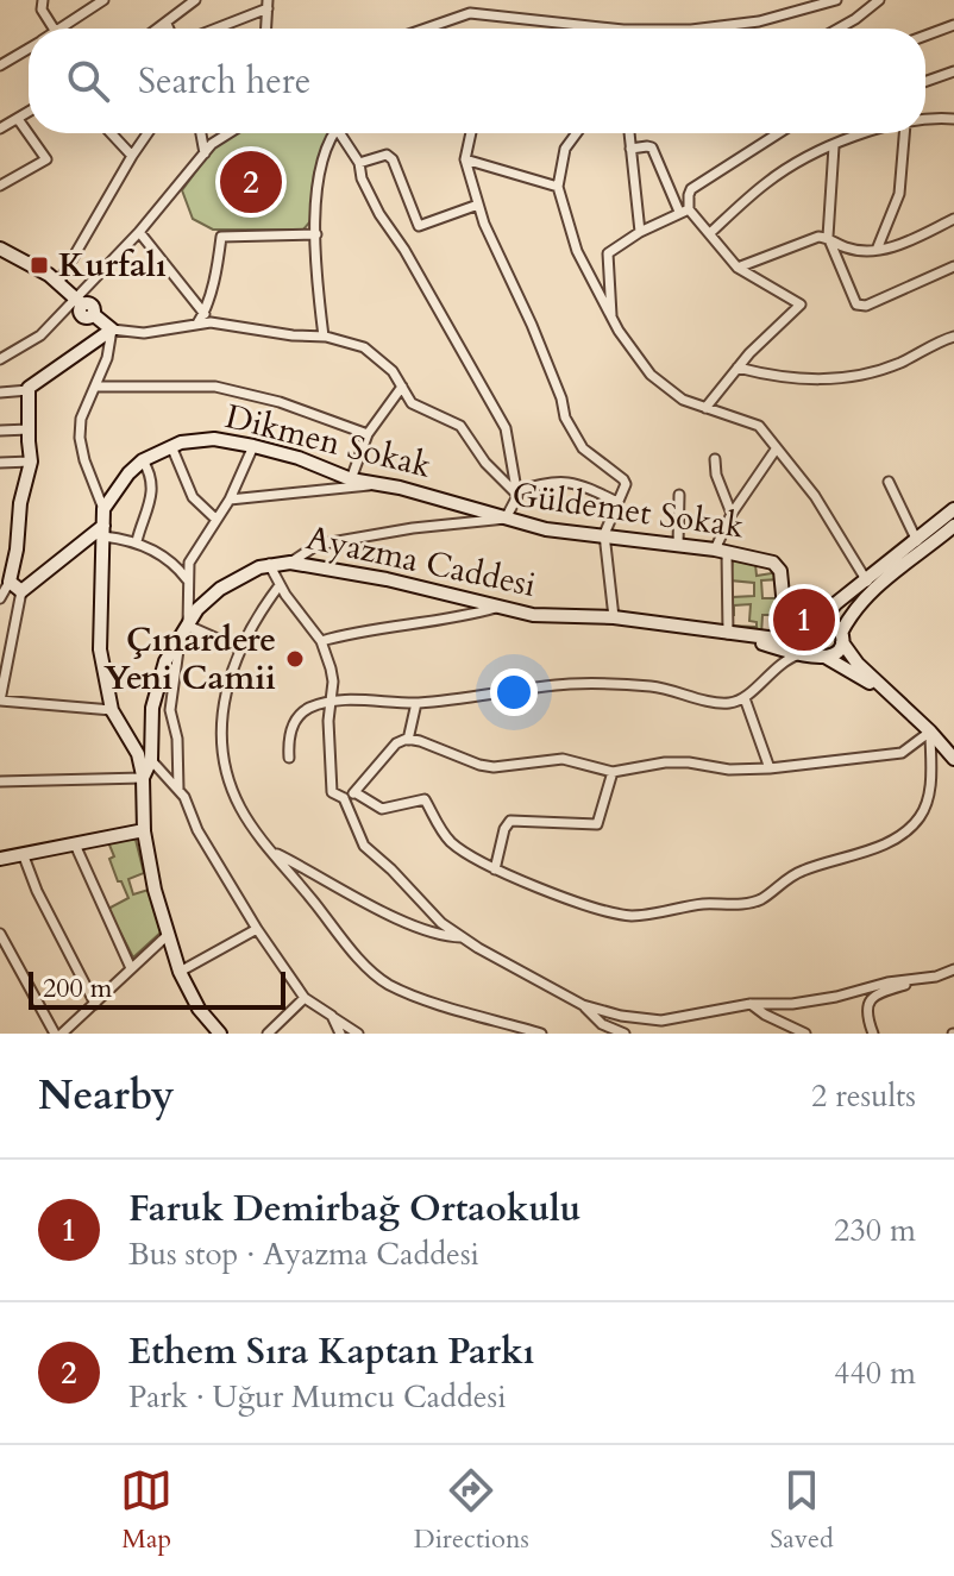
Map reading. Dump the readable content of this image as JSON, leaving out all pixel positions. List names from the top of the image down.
{
  "streets": {
    "street": ["Dikmen Sokak", "Güldemet Sokak", "Ayazma Caddesi"]
  },
  "crossings": [
    ["Dikmen Sokak", "Güldemet Sokak"],
    ["Güldemet Sokak", "Ayazma Caddesi"]
  ],
  "places": {
    "transit": ["Kurfalı"],
    "other": ["Çınardere Yeni Camii"]
  },
  "scale_bar": "200 m",
  "page": {
    "search": "Search here",
    "pins": ["2", "1"],
    "scale": "200 m",
    "heading": ["Nearby", "2 results"],
    "list": [
      {
        "mark": "1",
        "name": "Faruk Demirbağ Ortaokulu",
        "note": "Bus stop · Ayazma Caddesi",
        "value": "230 m"
      },
      {
        "mark": "2",
        "name": "Ethem Sıra Kaptan Parkı",
        "note": "Park · Uğur Mumcu Caddesi",
        "value": "440 m"
      }
    ],
    "nav": ["Map", "Directions", "Saved"]
  }
}
